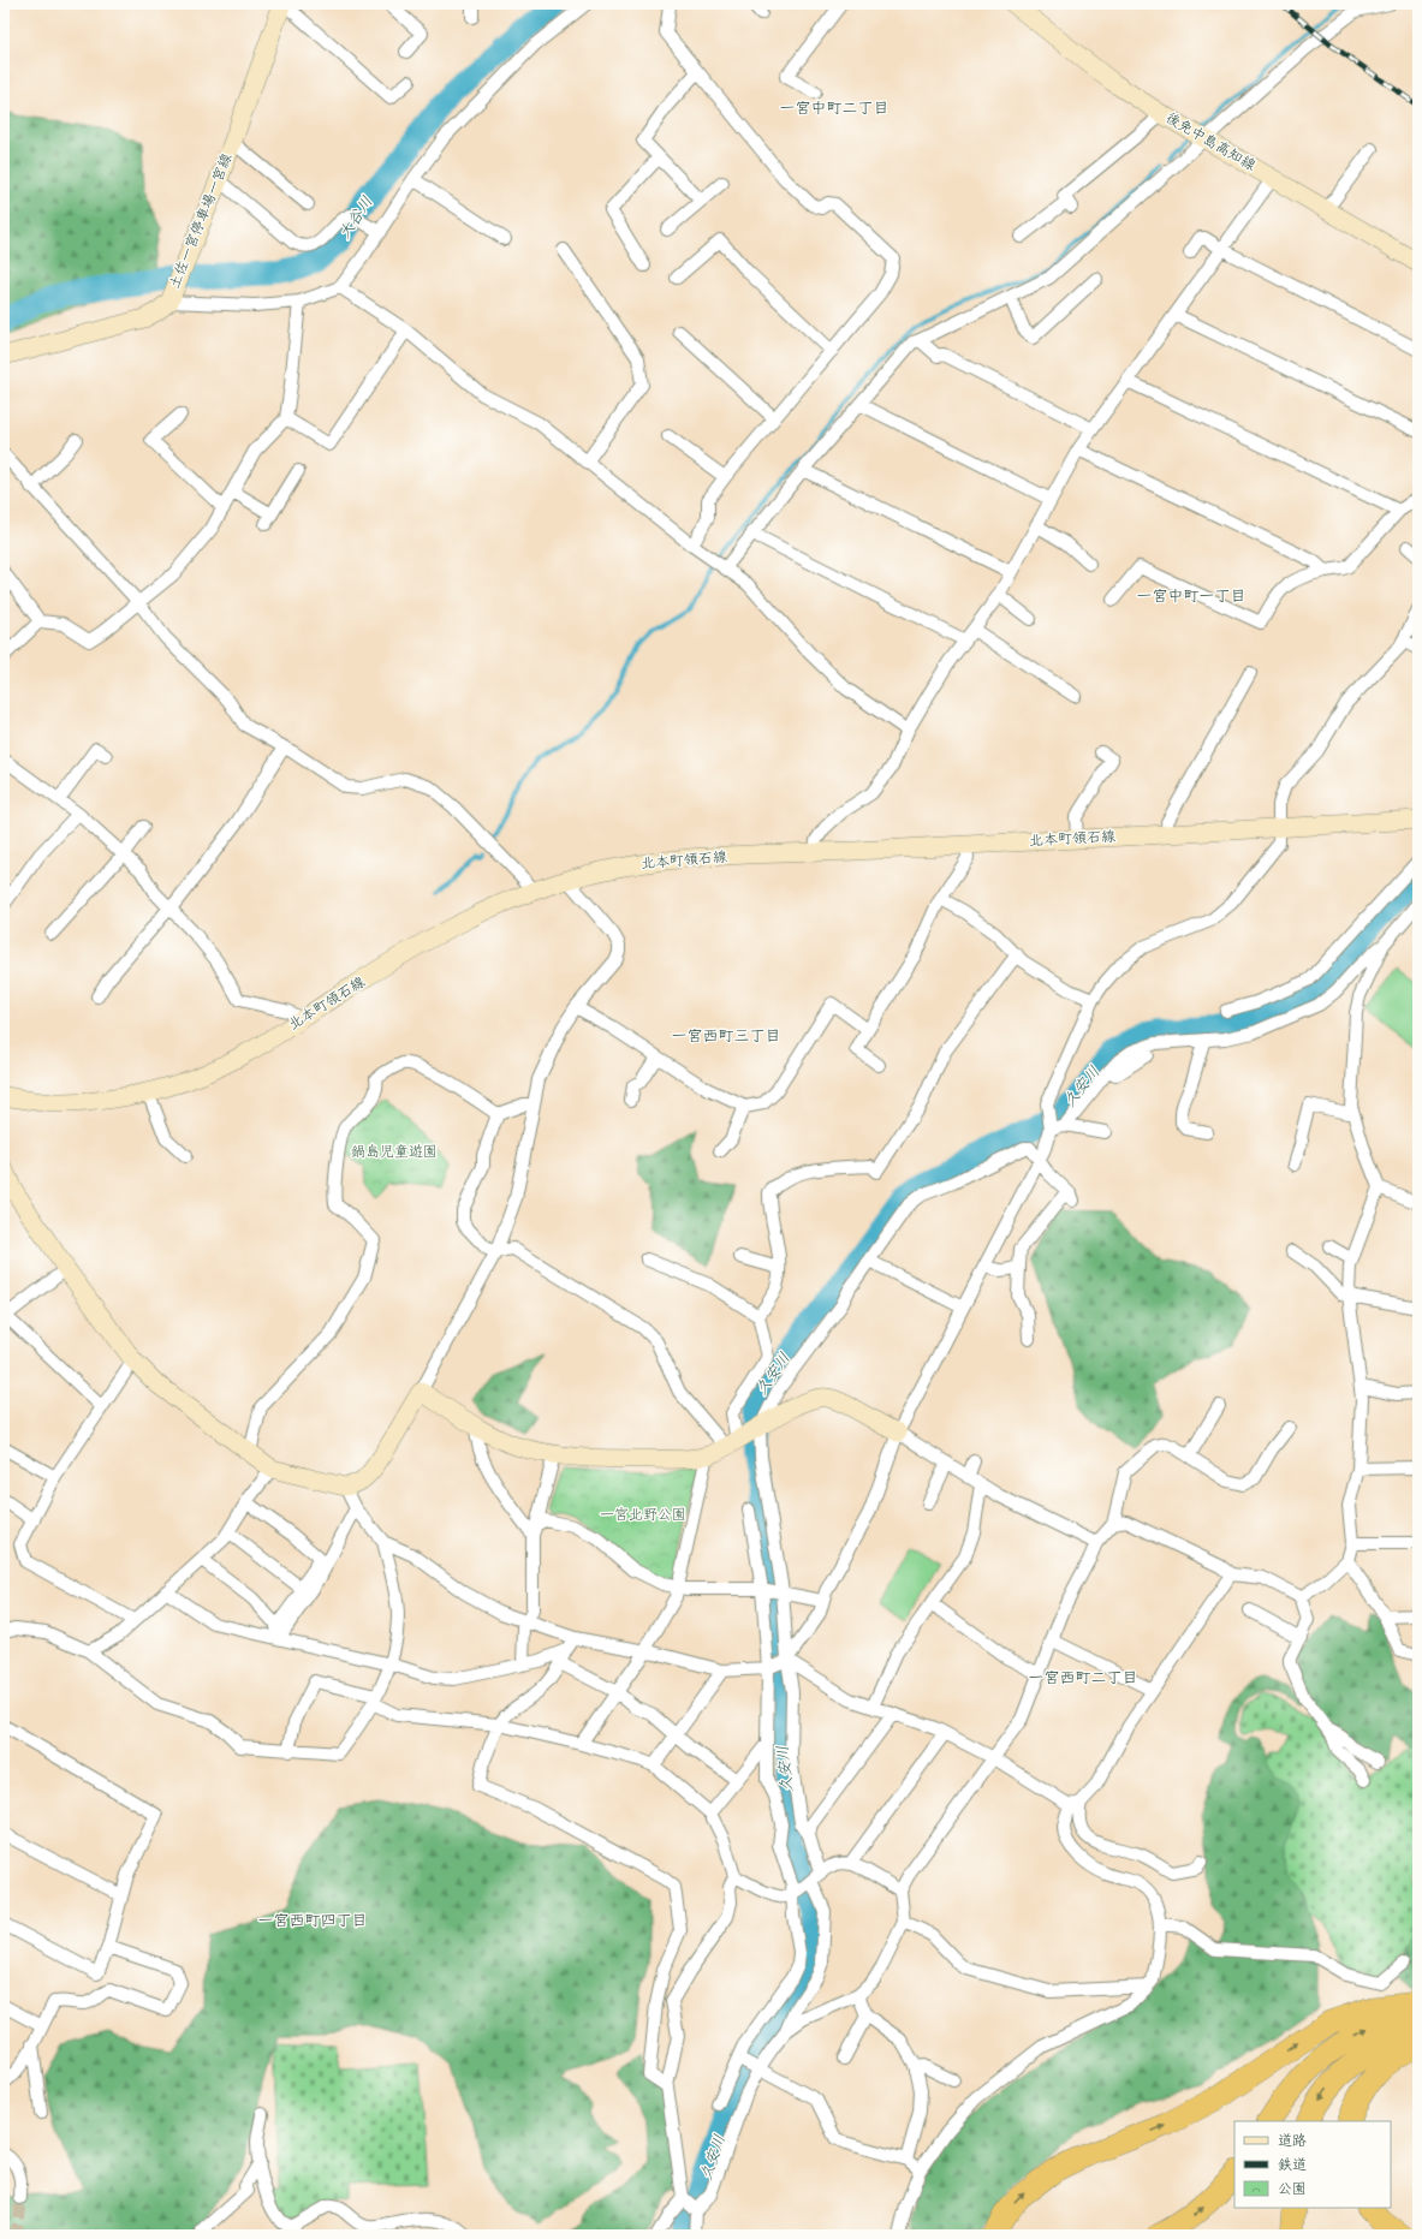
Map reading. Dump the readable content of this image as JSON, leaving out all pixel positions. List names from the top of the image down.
{
  "streets": {
    "main road": ["後免中島高知線", "土佐一宮停車場一宮線", "北本町領石線"]
  },
  "districts": [
    "一宮中町二丁目",
    "一宮中町一丁目",
    "一宮西町三丁目",
    "一宮西町二丁目",
    "一宮西町四丁目"
  ],
  "water": ["大谷川", "久安川"],
  "parks": ["鍋島児童遊園", "一宮北野公園"],
  "legend": ["道路", "鉄道", "公園"]
}
